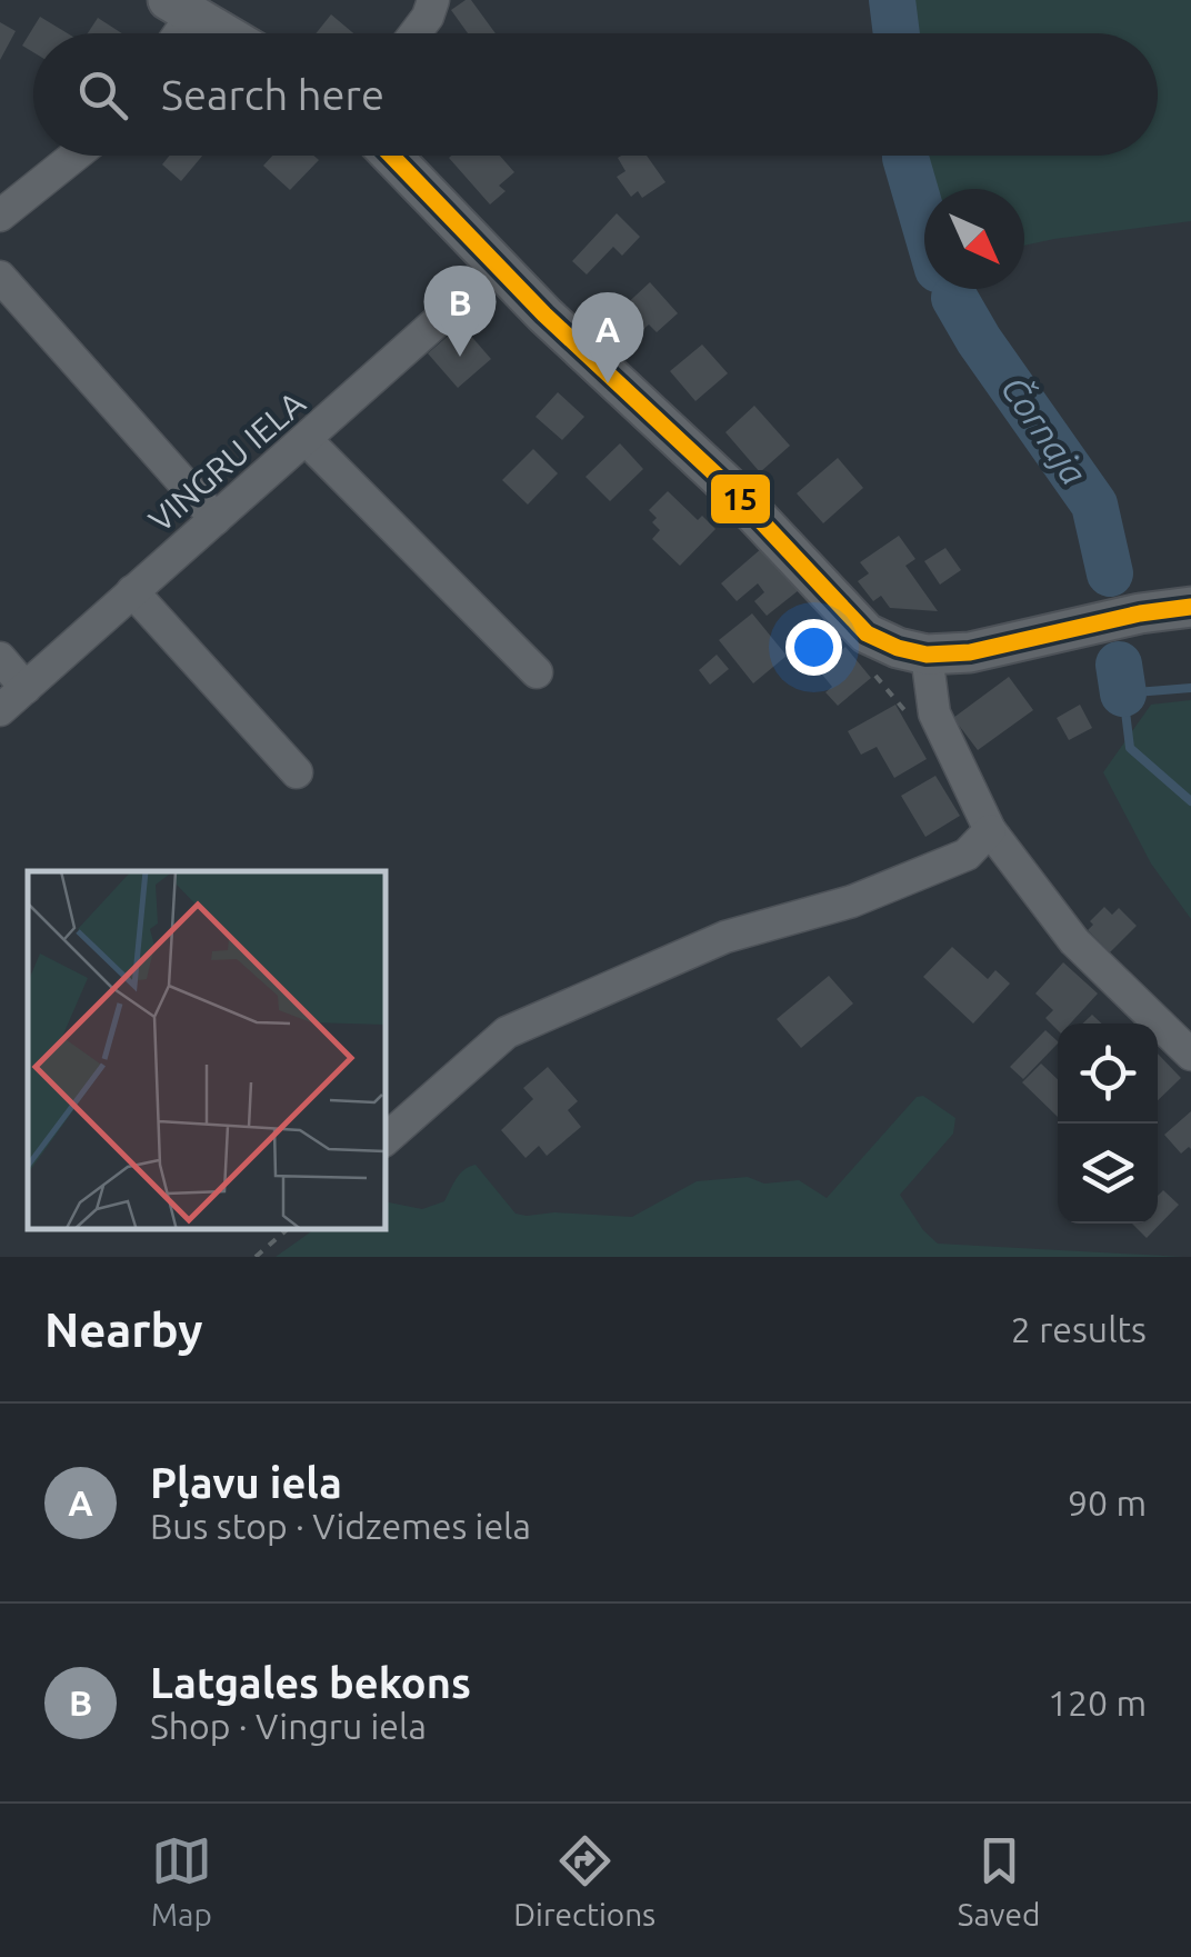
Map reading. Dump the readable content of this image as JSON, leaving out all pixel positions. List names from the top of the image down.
{
  "streets": {
    "street": ["VINGRU IELA"]
  },
  "water": ["Čornaja"],
  "lines": ["transit line 15"],
  "north": "bottom right",
  "page": {
    "search": "Search here",
    "pins": ["B", "A"],
    "heading": ["Nearby", "2 results"],
    "list": [
      {
        "mark": "A",
        "name": "Pļavu iela",
        "note": "Bus stop · Vidzemes iela",
        "value": "90 m"
      },
      {
        "mark": "B",
        "name": "Latgales bekons",
        "note": "Shop · Vingru iela",
        "value": "120 m"
      }
    ],
    "nav": ["Map", "Directions", "Saved"]
  }
}
